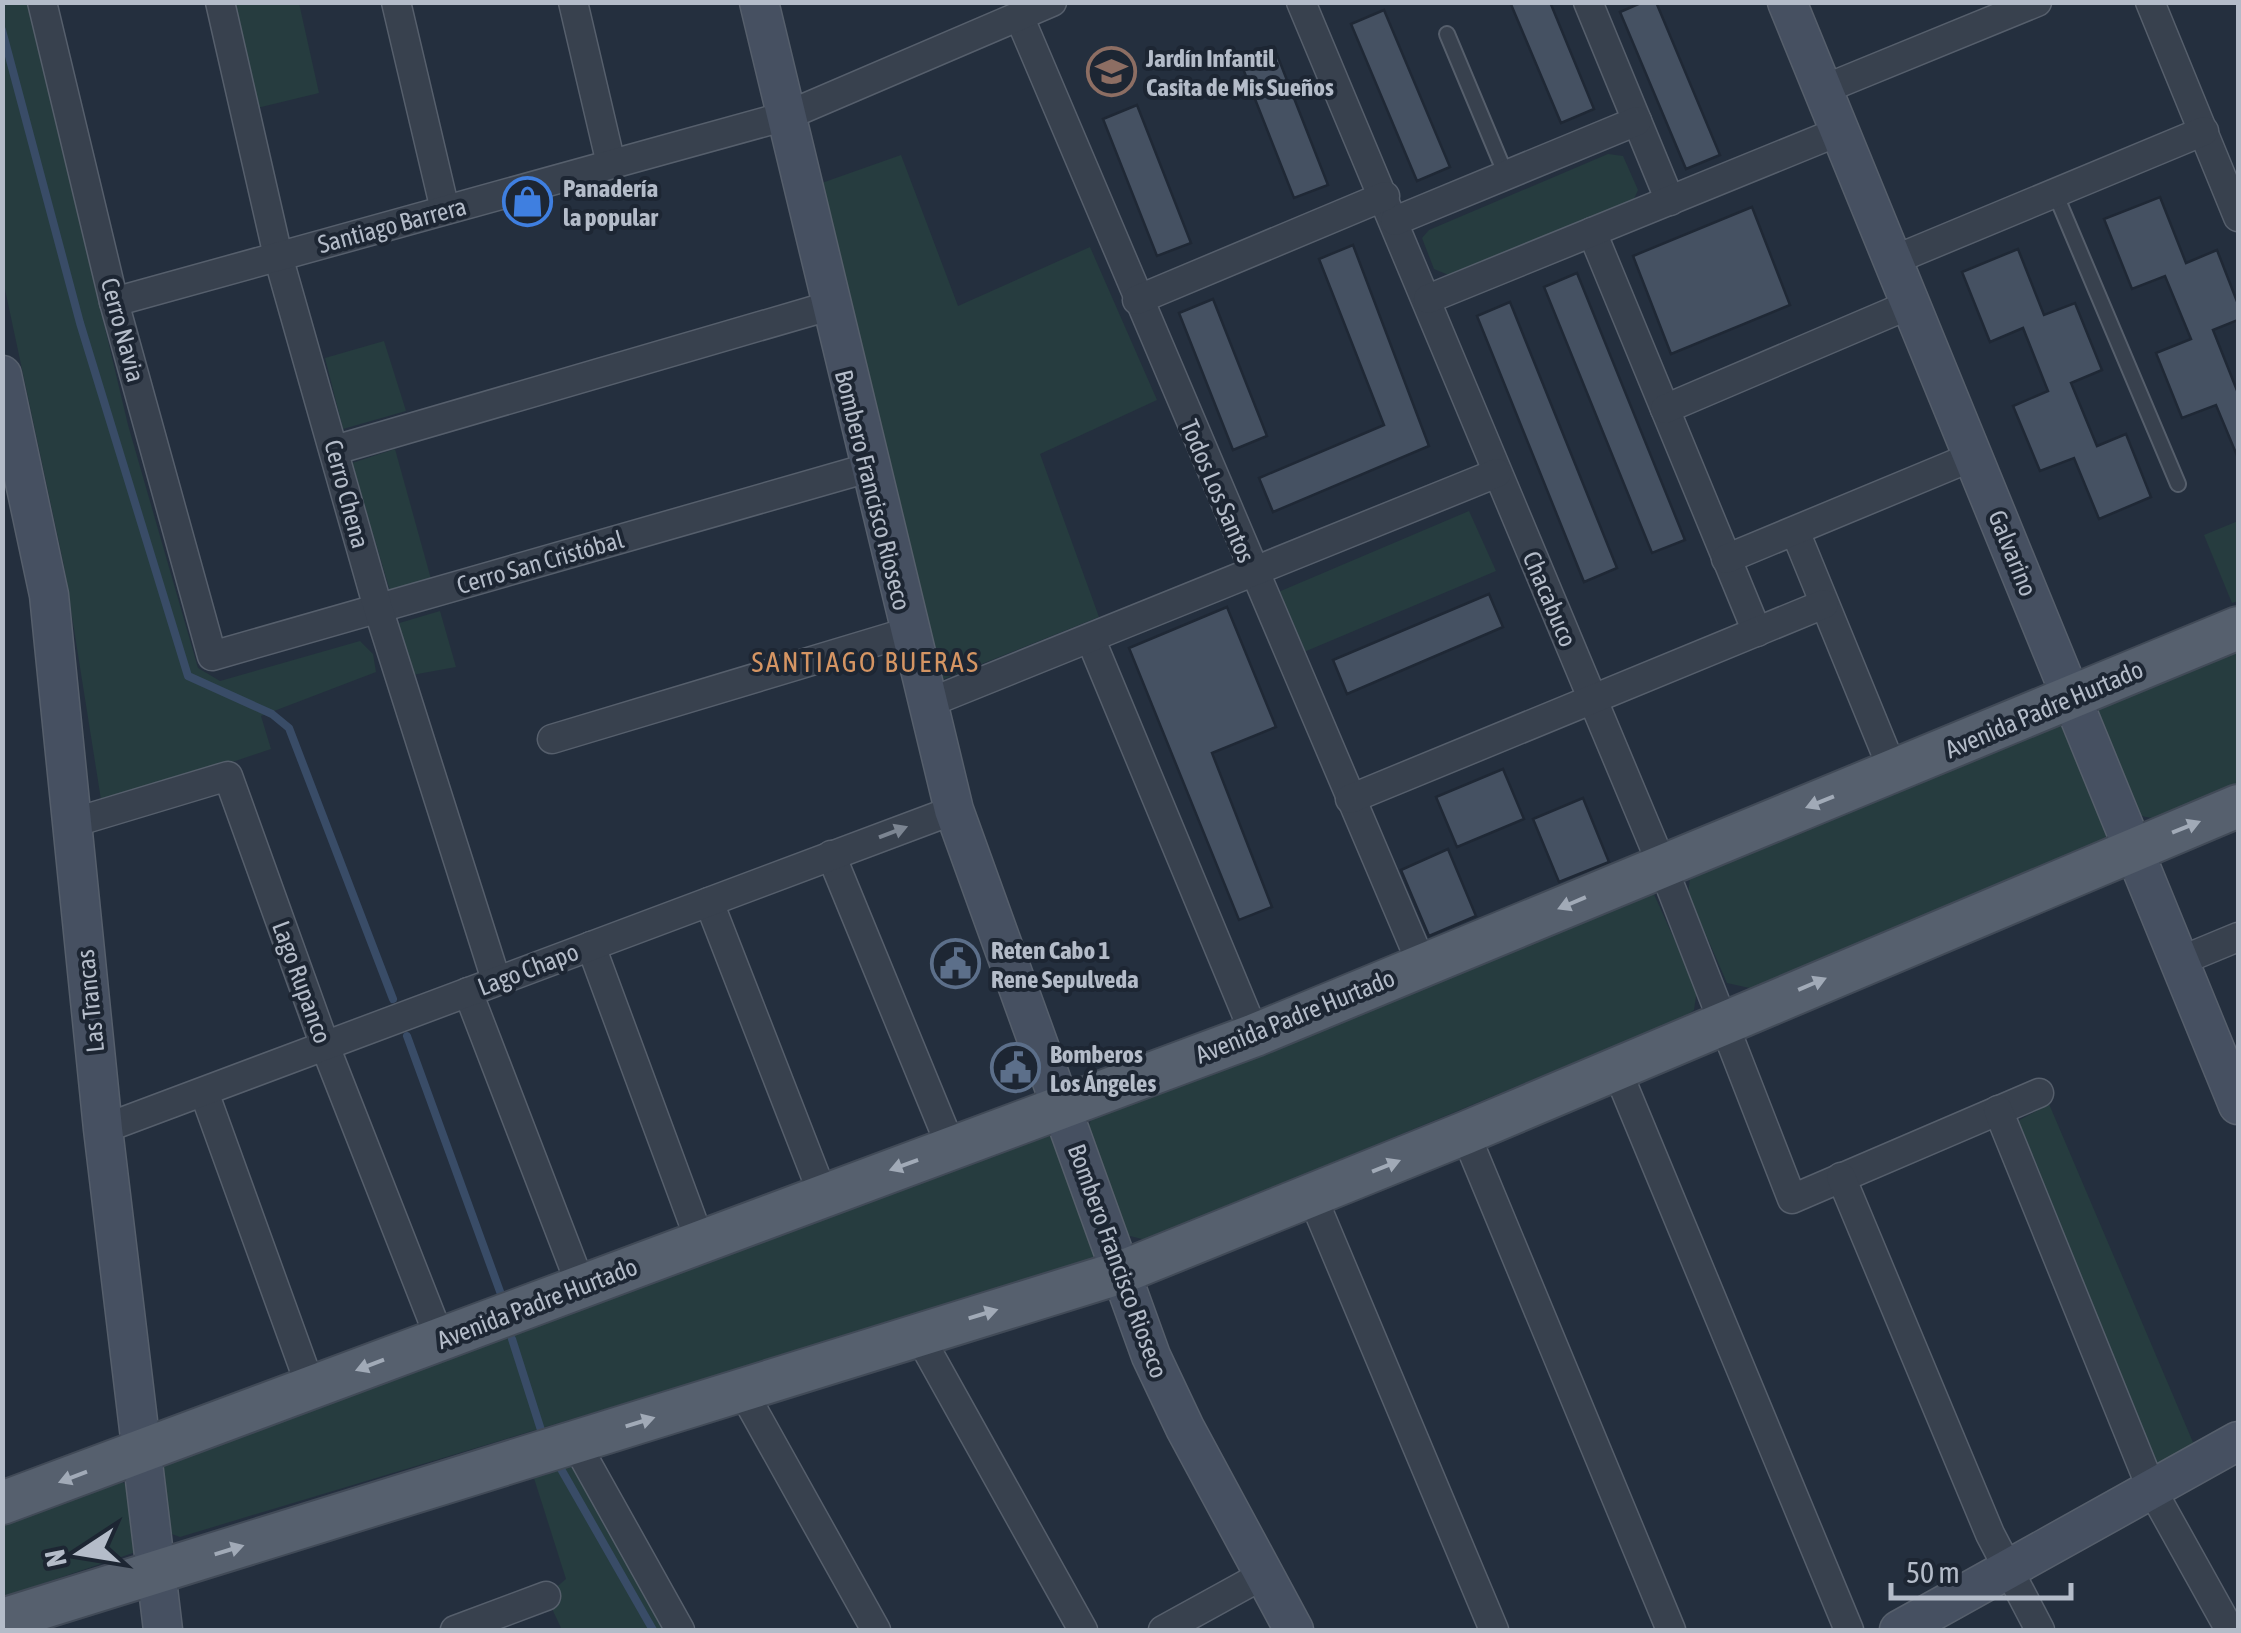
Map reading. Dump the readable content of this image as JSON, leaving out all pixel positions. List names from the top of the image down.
{
  "streets": {
    "main road": ["Avenida Padre Hurtado"],
    "street": [
      "Santiago Barrera",
      "Cerro Navia",
      "Bombero Francisco Rioseco",
      "Todos Los Santos",
      "Cerro Chena",
      "Galvarino",
      "Cerro San Cristóbal",
      "Chacabuco",
      "Lago Chapo",
      "Lago Rupanco",
      "Las Trancas"
    ]
  },
  "crossings": [
    ["Santiago Barrera", "Cerro Navia"],
    ["Santiago Barrera", "Bombero Francisco Rioseco"],
    ["Santiago Barrera", "Todos Los Santos"],
    ["Santiago Barrera", "Cerro Chena"],
    ["Cerro Navia", "Cerro San Cristóbal"],
    ["Bombero Francisco Rioseco", "Cerro San Cristóbal"],
    ["Bombero Francisco Rioseco", "Avenida Padre Hurtado"],
    ["Bombero Francisco Rioseco", "Lago Chapo"],
    ["Todos Los Santos", "Avenida Padre Hurtado"],
    ["Cerro Chena", "Cerro San Cristóbal"],
    ["Cerro Chena", "Lago Chapo"],
    ["Galvarino", "Avenida Padre Hurtado"],
    ["Chacabuco", "Avenida Padre Hurtado"],
    ["Avenida Padre Hurtado", "Lago Rupanco"],
    ["Avenida Padre Hurtado", "Las Trancas"],
    ["Lago Chapo", "Lago Rupanco"],
    ["Lago Chapo", "Las Trancas"],
    ["Lago Rupanco", "Las Trancas"]
  ],
  "districts": ["SANTIAGO BUERAS"],
  "places": {
    "school or university": ["Jardín Infantil Casita de Mis Sueños"],
    "shop": ["Panadería la popular"],
    "public building": ["Reten Cabo 1 Rene Sepulveda", "Bomberos Los Ángeles"]
  },
  "scale_bar": "50 m",
  "north": "left"
}
